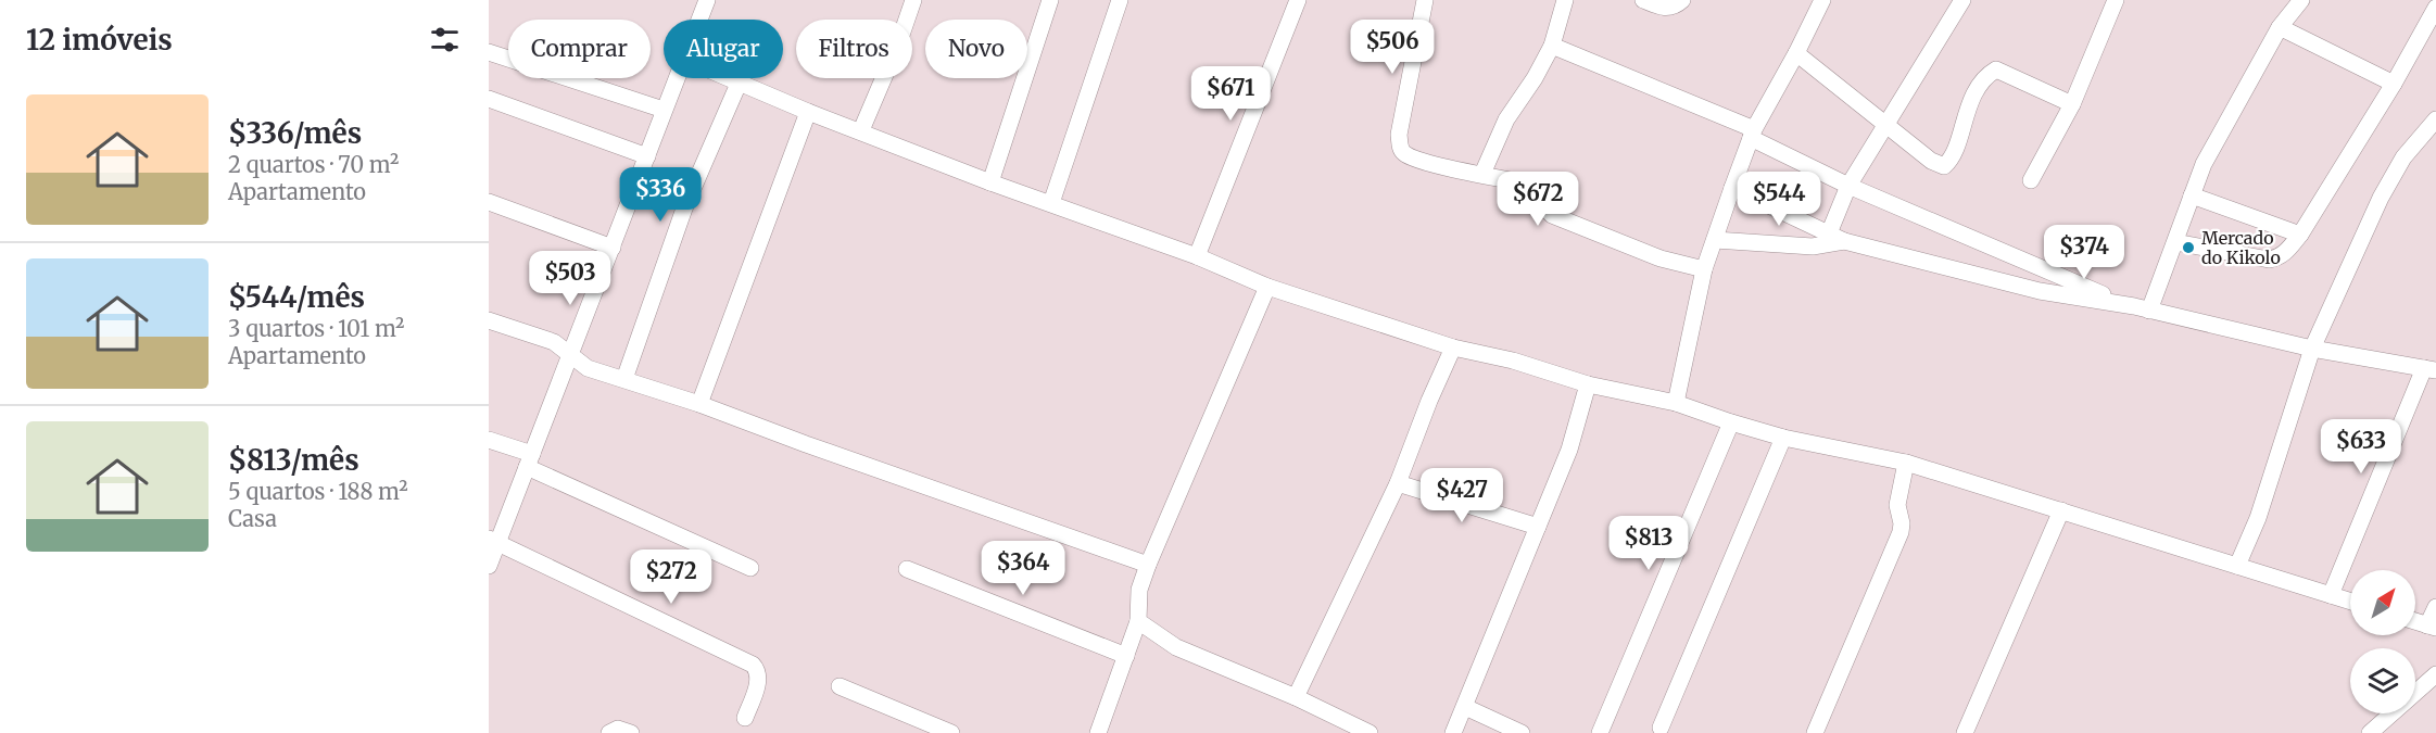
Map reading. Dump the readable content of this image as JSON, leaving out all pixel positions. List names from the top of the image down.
{
  "places": ["Mercado do Kikolo"],
  "north": "top right",
  "page": {
    "heading": "12 imóveis",
    "price": [
      "$506",
      "$671",
      "$336",
      "$672",
      "$544",
      "$374",
      "$503",
      "$633",
      "$427",
      "$813",
      "$364",
      "$272"
    ],
    "chip": [
      "Comprar",
      "Alugar",
      "Filtros",
      "Novo"
    ],
    "list": [
      {
        "name": "$336/mês",
        "note": "2 quartos · 70 m² · Apartamento"
      },
      {
        "name": "$544/mês",
        "note": "3 quartos · 101 m² · Apartamento"
      },
      {
        "name": "$813/mês",
        "note": "5 quartos · 188 m² · Casa"
      }
    ]
  }
}
